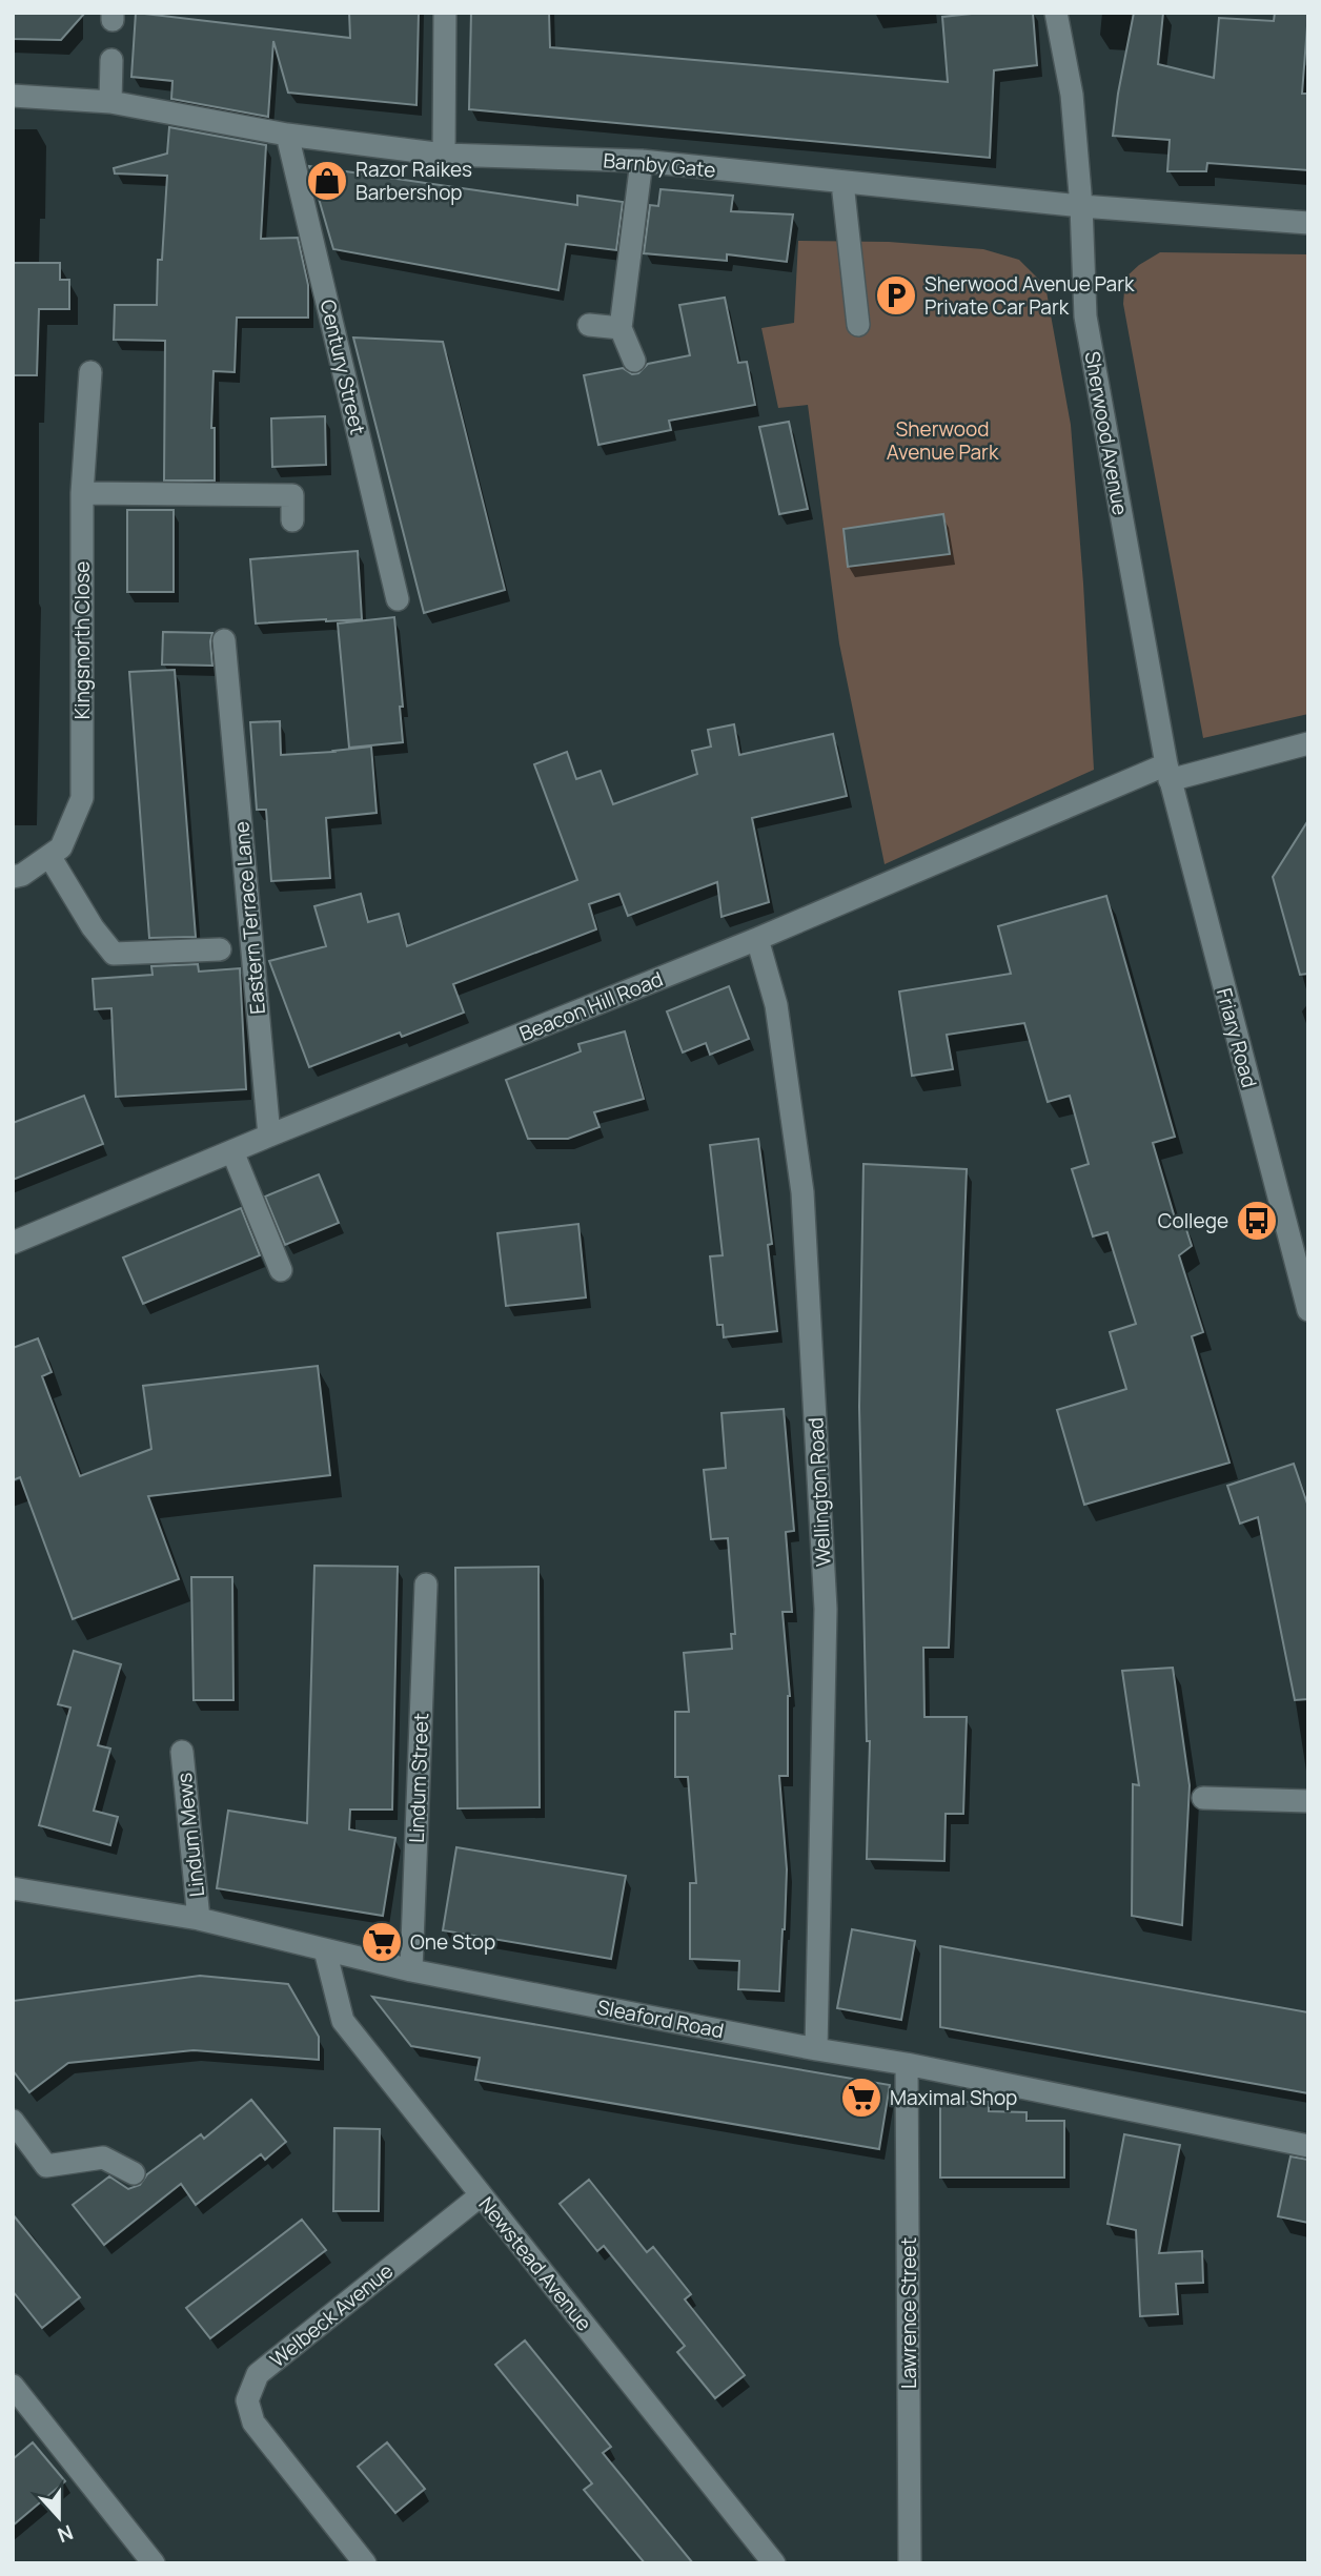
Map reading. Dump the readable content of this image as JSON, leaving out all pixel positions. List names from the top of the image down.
{
  "streets": {
    "street": [
      "Barnby Gate",
      "Century Street",
      "Sherwood Avenue",
      "Kingsnorth Close",
      "Eastern Terrace Lane",
      "Beacon Hill Road",
      "Friary Road",
      "Wellington Road",
      "Lindum Street",
      "Lindum Mews",
      "Sleaford Road",
      "Newstead Avenue",
      "Lawrence Street",
      "Welbeck Avenue"
    ]
  },
  "crossings": [
    ["Barnby Gate", "Century Street"],
    ["Barnby Gate", "Sherwood Avenue"],
    ["Sherwood Avenue", "Beacon Hill Road"],
    ["Sherwood Avenue", "Friary Road"],
    ["Eastern Terrace Lane", "Beacon Hill Road"],
    ["Beacon Hill Road", "Friary Road"],
    ["Beacon Hill Road", "Wellington Road"],
    ["Wellington Road", "Sleaford Road"],
    ["Lindum Street", "Sleaford Road"],
    ["Lindum Mews", "Sleaford Road"],
    ["Sleaford Road", "Newstead Avenue"],
    ["Sleaford Road", "Lawrence Street"],
    ["Newstead Avenue", "Welbeck Avenue"]
  ],
  "parks": ["Sherwood Avenue Park"],
  "places": {
    "shop": ["Razor Raikes Barbershop"],
    "parking": ["Sherwood Avenue Park Private Car Park"],
    "bus stop": ["College"],
    "supermarket": ["One Stop", "Maximal Shop"]
  },
  "north": "bottom"
}
